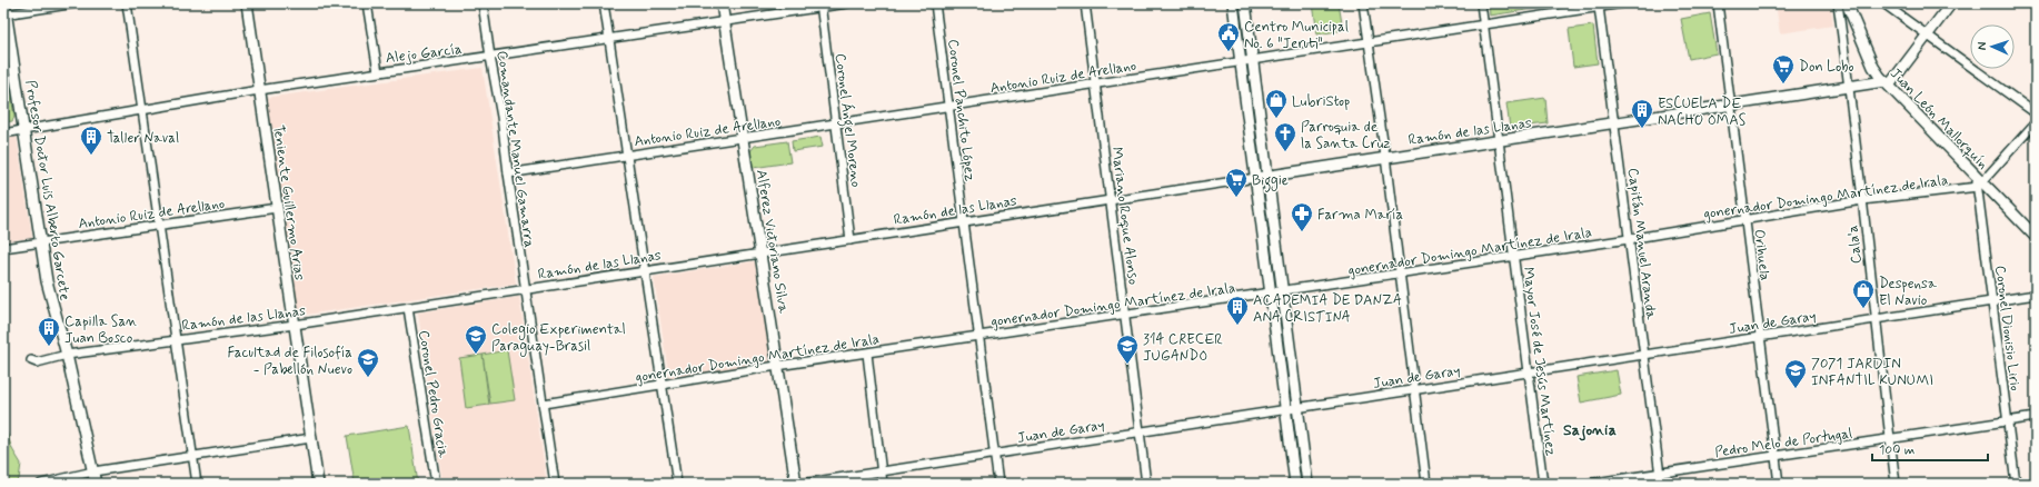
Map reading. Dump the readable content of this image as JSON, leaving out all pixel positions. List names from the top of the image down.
{
  "streets": {
    "street": [
      "Alejo García",
      "Antonio Ruiz de Arellano",
      "Coronel Panchito López",
      "Juan León Mallorquín",
      "Coronel Ángel Moreno",
      "Ramón de las Llanas",
      "Comandante Manuel Gamarra",
      "Profesor Doctor Luis Alberto Garcete",
      "gonernador Domingo Martínez de Irala",
      "Teniente Guillermo Arias",
      "Mariano Roque Alonso",
      "Alferez Victoriano Silva",
      "Capitán Manuel Aranda",
      "Cala'a",
      "Orihuela",
      "Juan de Garay",
      "Coronel Dionisio Lirio",
      "Mayor José de Jesús Martínez",
      "Coronel Pedro Gracia",
      "Pedro Melo de Portugal"
    ]
  },
  "crossings": [
    ["Alejo García", "Coronel Ángel Moreno"],
    ["Alejo García", "Comandante Manuel Gamarra"],
    ["Alejo García", "Profesor Doctor Luis Alberto Garcete"],
    ["Alejo García", "Teniente Guillermo Arias"],
    ["Alejo García", "Alferez Victoriano Silva"],
    ["Antonio Ruiz de Arellano", "Coronel Panchito López"],
    ["Antonio Ruiz de Arellano", "Coronel Ángel Moreno"],
    ["Antonio Ruiz de Arellano", "Comandante Manuel Gamarra"],
    ["Antonio Ruiz de Arellano", "Profesor Doctor Luis Alberto Garcete"],
    ["Antonio Ruiz de Arellano", "Teniente Guillermo Arias"],
    ["Antonio Ruiz de Arellano", "Mariano Roque Alonso"],
    ["Antonio Ruiz de Arellano", "Alferez Victoriano Silva"],
    ["Antonio Ruiz de Arellano", "Capitán Manuel Aranda"],
    ["Antonio Ruiz de Arellano", "Mayor José de Jesús Martínez"],
    ["Coronel Panchito López", "Ramón de las Llanas"],
    ["Coronel Panchito López", "gonernador Domingo Martínez de Irala"],
    ["Coronel Panchito López", "Juan de Garay"],
    ["Juan León Mallorquín", "Ramón de las Llanas"],
    ["Juan León Mallorquín", "gonernador Domingo Martínez de Irala"],
    ["Juan León Mallorquín", "Coronel Dionisio Lirio"],
    ["Coronel Ángel Moreno", "Ramón de las Llanas"],
    ["Ramón de las Llanas", "Comandante Manuel Gamarra"],
    ["Ramón de las Llanas", "Profesor Doctor Luis Alberto Garcete"],
    ["Ramón de las Llanas", "Teniente Guillermo Arias"],
    ["Ramón de las Llanas", "Mariano Roque Alonso"],
    ["Ramón de las Llanas", "Alferez Victoriano Silva"],
    ["Ramón de las Llanas", "Capitán Manuel Aranda"],
    ["Ramón de las Llanas", "Cala'a"],
    ["Ramón de las Llanas", "Orihuela"],
    ["Ramón de las Llanas", "Mayor José de Jesús Martínez"],
    ["Ramón de las Llanas", "Coronel Pedro Gracia"],
    ["Comandante Manuel Gamarra", "gonernador Domingo Martínez de Irala"],
    ["gonernador Domingo Martínez de Irala", "Mariano Roque Alonso"],
    ["gonernador Domingo Martínez de Irala", "Alferez Victoriano Silva"],
    ["gonernador Domingo Martínez de Irala", "Capitán Manuel Aranda"],
    ["gonernador Domingo Martínez de Irala", "Cala'a"],
    ["gonernador Domingo Martínez de Irala", "Orihuela"],
    ["gonernador Domingo Martínez de Irala", "Coronel Dionisio Lirio"],
    ["gonernador Domingo Martínez de Irala", "Mayor José de Jesús Martínez"],
    ["Mariano Roque Alonso", "Juan de Garay"],
    ["Capitán Manuel Aranda", "Juan de Garay"],
    ["Capitán Manuel Aranda", "Pedro Melo de Portugal"],
    ["Cala'a", "Juan de Garay"],
    ["Cala'a", "Pedro Melo de Portugal"],
    ["Orihuela", "Juan de Garay"],
    ["Orihuela", "Pedro Melo de Portugal"],
    ["Juan de Garay", "Coronel Dionisio Lirio"],
    ["Juan de Garay", "Mayor José de Jesús Martínez"],
    ["Coronel Dionisio Lirio", "Pedro Melo de Portugal"]
  ],
  "districts": ["Sajonia"],
  "places": {
    "public building": ["Centro Municipal No. 6 \"Jeruti\""],
    "supermarket": ["Don Lobo", "Biggie"],
    "shop": ["LubriStop", "Despensa El Navio"],
    "building": [
      "ESCUELA DE NACHO OMAS",
      "Taller Naval",
      "ACADEMIA DE DANZA ANA CRISTINA",
      "Capilla San Juan Bosco"
    ],
    "church": ["Parroquia de la Santa Cruz"],
    "pharmacy": ["Farma María"],
    "school or university": [
      "Colegio Experimental Paraguay-Brasil",
      "314 CRECER JUGANDO",
      "Facultad de Filosofía - Pabellón Nuevo",
      "7071 JARDIN INFANTIL KUNUMI"
    ]
  },
  "scale_bar": "100 m",
  "north": "left"
}
